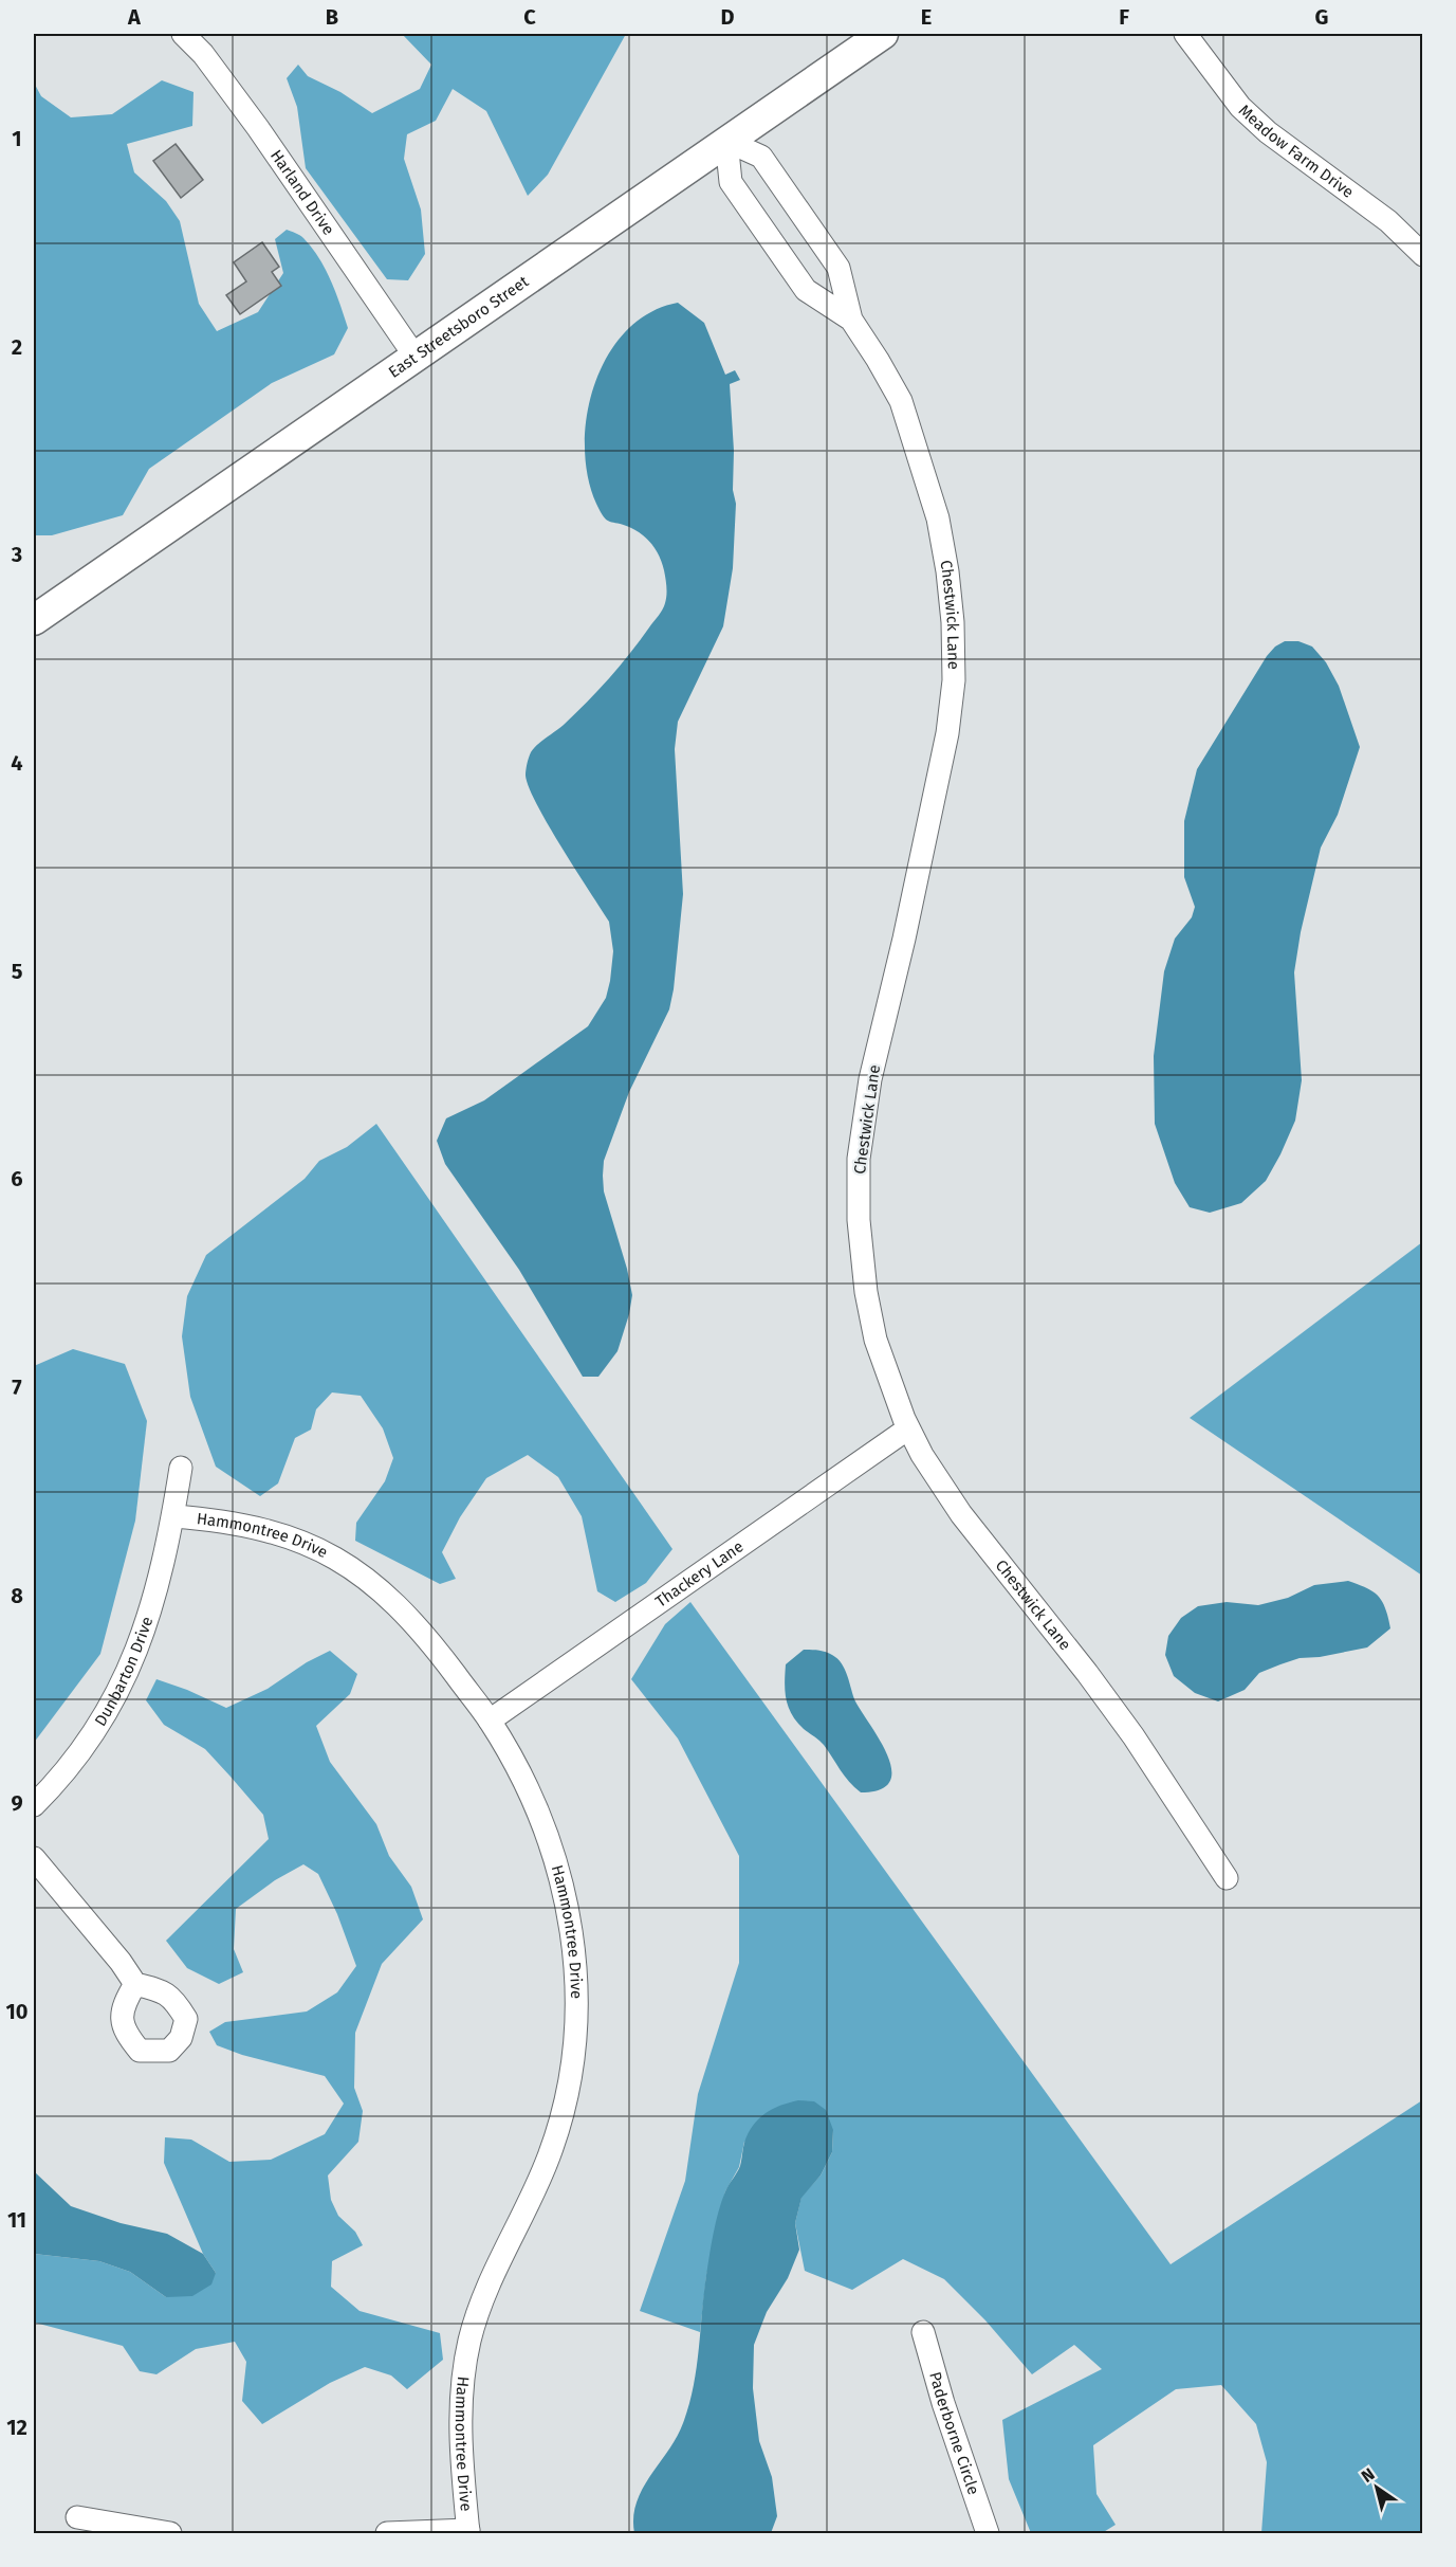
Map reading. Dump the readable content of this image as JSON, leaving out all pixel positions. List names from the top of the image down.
{
  "streets": {
    "main road": ["East Streetsboro Street"],
    "street": [
      "Meadow Farm Drive",
      "Harland Drive",
      "Chestwick Lane",
      "Hammontree Drive",
      "Thackery Lane",
      "Dunbarton Drive",
      "Paderborne Circle"
    ]
  },
  "crossings": [
    ["Harland Drive", "East Streetsboro Street"],
    ["East Streetsboro Street", "Chestwick Lane"],
    ["Chestwick Lane", "Thackery Lane"],
    ["Hammontree Drive", "Thackery Lane"],
    ["Hammontree Drive", "Dunbarton Drive"]
  ],
  "north": "top left",
  "grid": {
    "columns": [
      "A",
      "B",
      "C",
      "D",
      "E",
      "F",
      "G"
    ],
    "rows": [
      "1",
      "2",
      "3",
      "4",
      "5",
      "6",
      "7",
      "8",
      "9",
      "10",
      "11",
      "12"
    ]
  }
}
